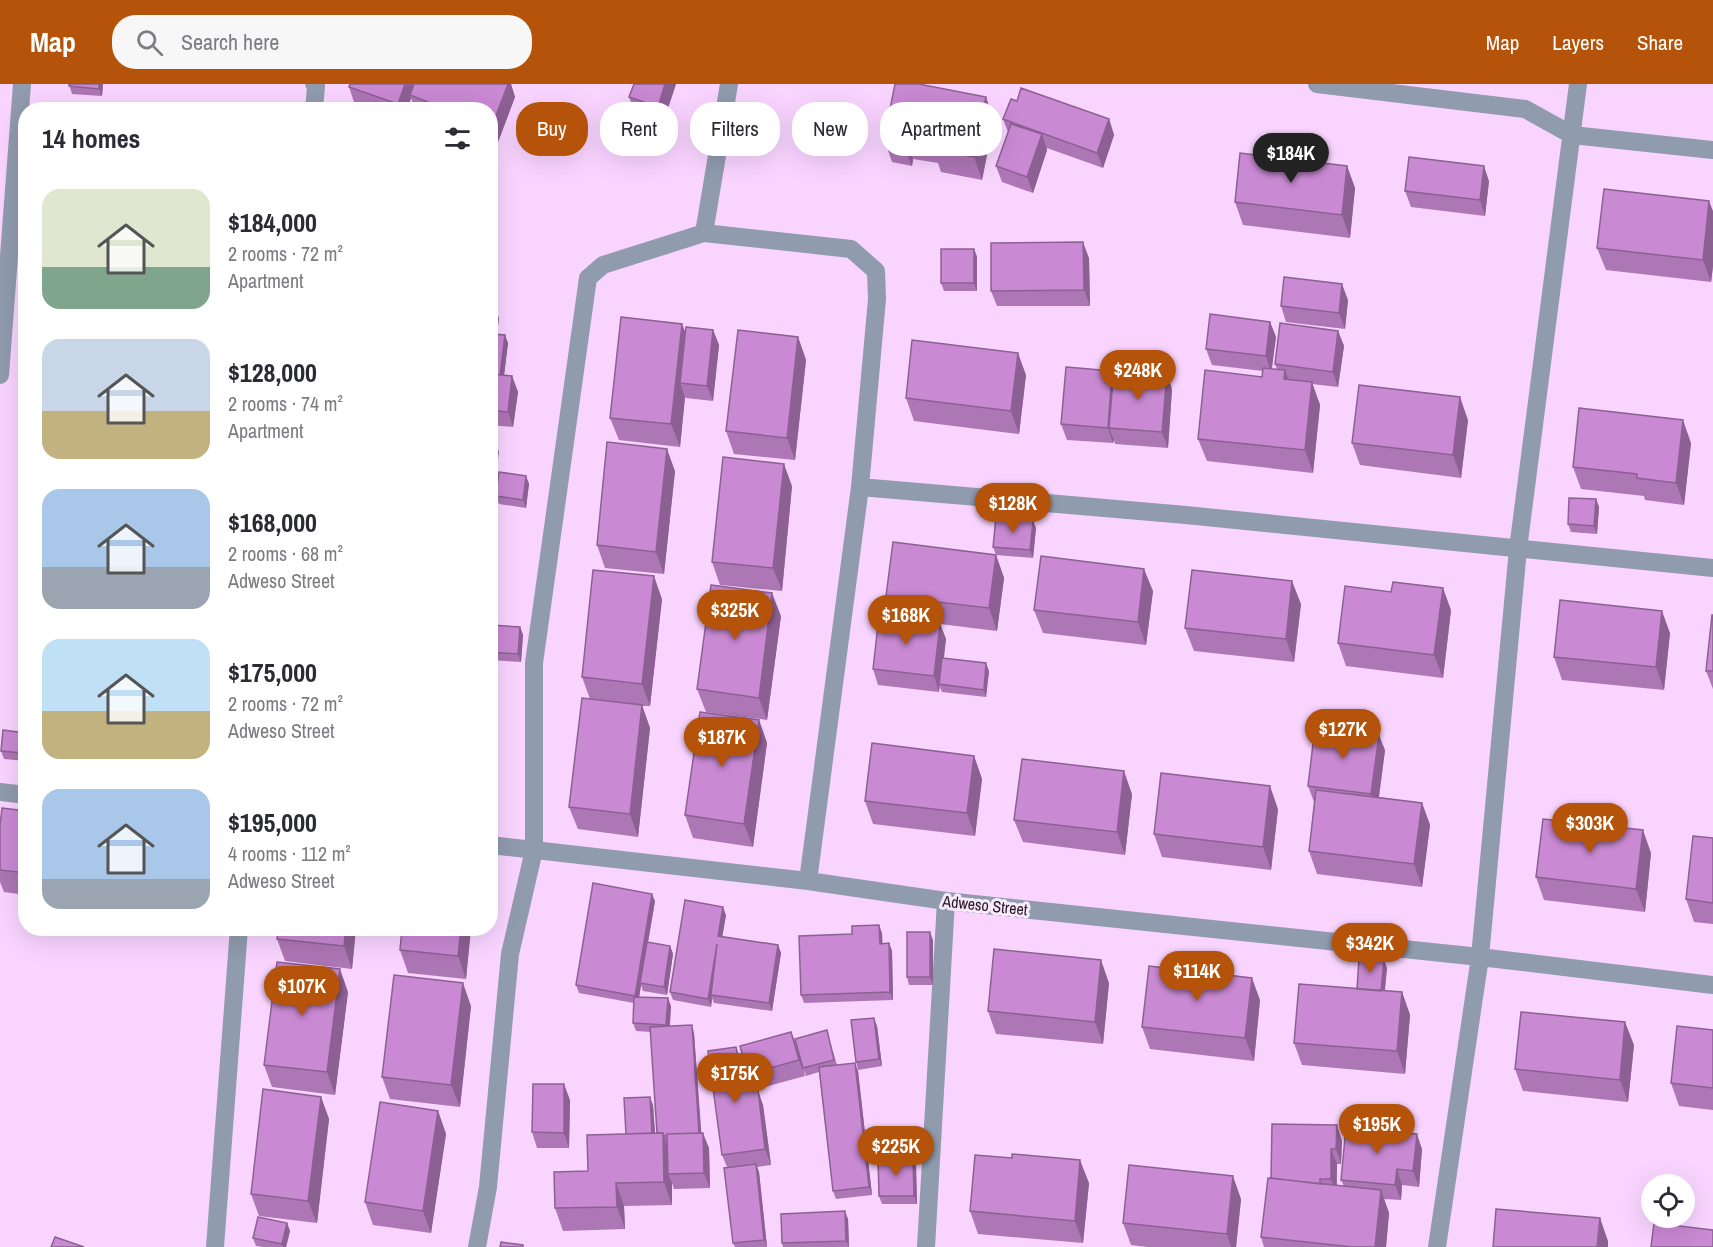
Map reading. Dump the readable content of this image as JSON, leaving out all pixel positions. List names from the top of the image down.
{
  "streets": {
    "street": ["Adweso Street"]
  },
  "page": {
    "header": "Map",
    "search": "Search here",
    "nav": ["Map", "Layers", "Share"],
    "chip": [
      "Buy",
      "Rent",
      "Filters",
      "New",
      "Apartment"
    ],
    "heading": "14 homes",
    "price": [
      "$184K",
      "$248K",
      "$128K",
      "$325K",
      "$168K",
      "$127K",
      "$187K",
      "$303K",
      "$342K",
      "$114K",
      "$107K",
      "$175K",
      "$195K",
      "$225K"
    ],
    "list": [
      {
        "name": "$184,000",
        "note": "2 rooms · 72 m² · Apartment"
      },
      {
        "name": "$128,000",
        "note": "2 rooms · 74 m² · Apartment"
      },
      {
        "name": "$168,000",
        "note": "2 rooms · 68 m² · Adweso Street"
      },
      {
        "name": "$175,000",
        "note": "2 rooms · 72 m² · Adweso Street"
      },
      {
        "name": "$195,000",
        "note": "4 rooms · 112 m² · Adweso Street"
      }
    ]
  }
}
